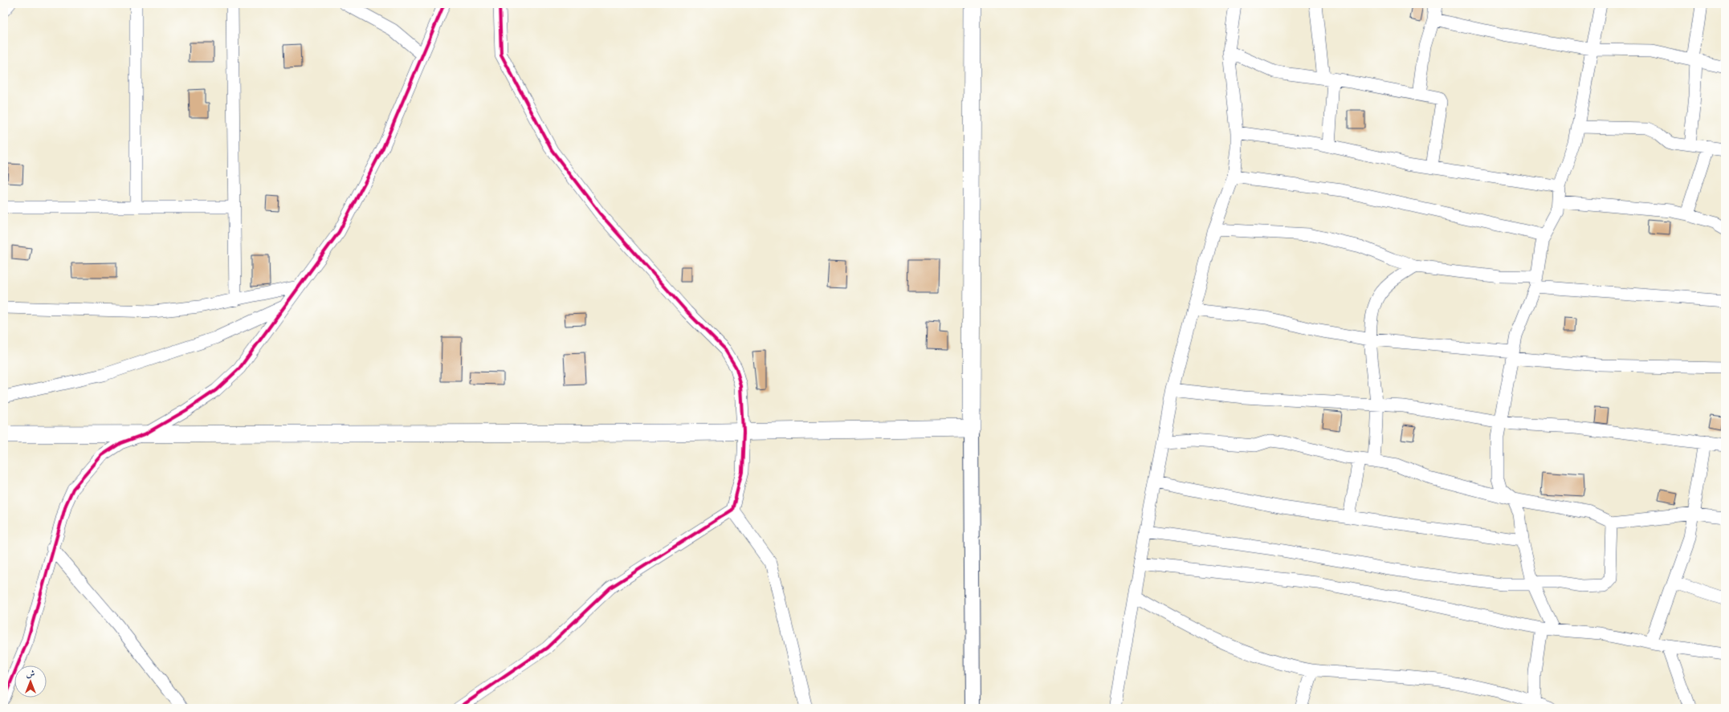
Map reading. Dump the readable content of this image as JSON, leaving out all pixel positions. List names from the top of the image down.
{
  "north": "top"
}
